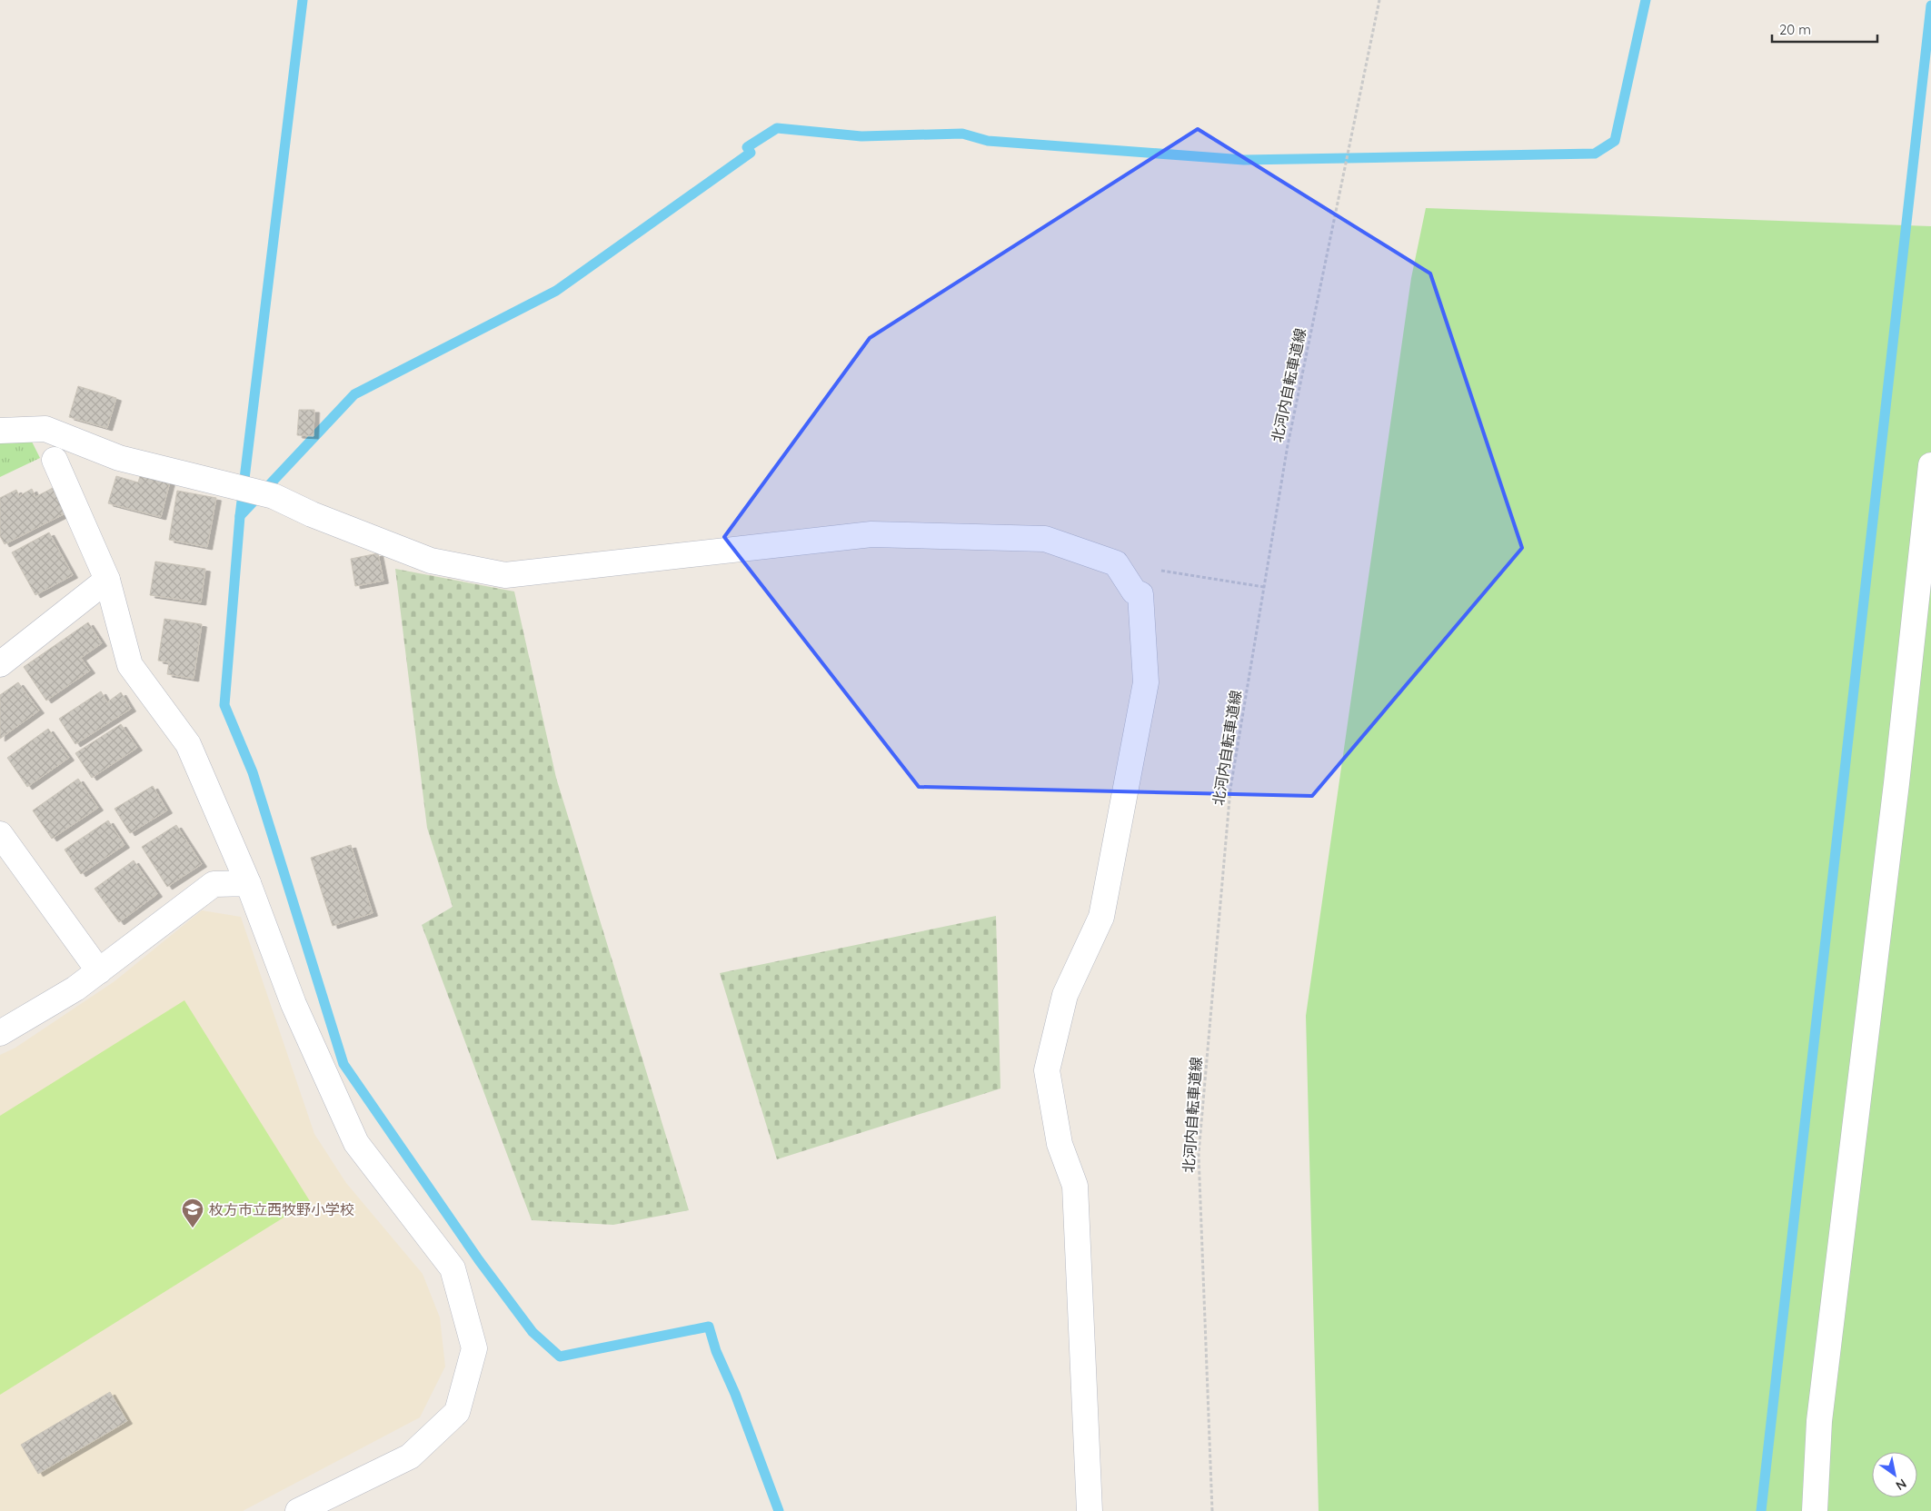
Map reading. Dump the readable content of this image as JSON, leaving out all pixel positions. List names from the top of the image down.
{
  "streets": {
    "path": ["北河内自転車道線"]
  },
  "places": {
    "school or university": ["枚方市立西牧野小学校"]
  },
  "scale_bar": "20 m",
  "north": "bottom right"
}
